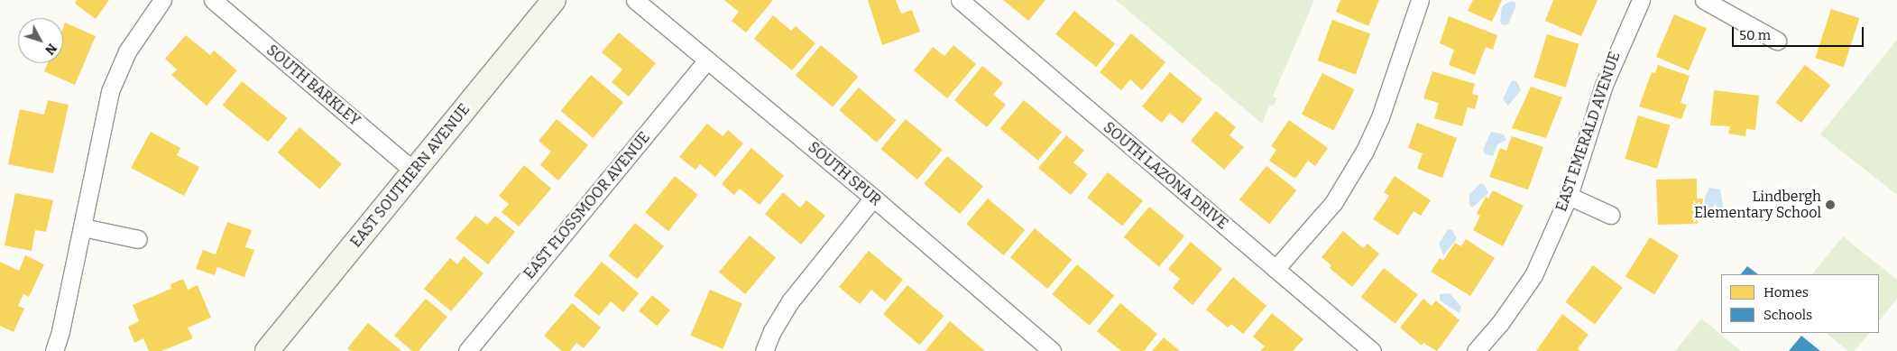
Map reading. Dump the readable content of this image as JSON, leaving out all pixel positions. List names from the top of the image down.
{
  "streets": {
    "main road": ["EAST SOUTHERN AVENUE"],
    "street": [
      "SOUTH BARKLEY",
      "EAST EMERALD AVENUE",
      "SOUTH SPUR",
      "SOUTH LAZONA DRIVE",
      "EAST FLOSSMOOR AVENUE"
    ]
  },
  "crossings": [
    ["SOUTH BARKLEY", "EAST SOUTHERN AVENUE"],
    ["SOUTH SPUR", "EAST FLOSSMOOR AVENUE"]
  ],
  "places": ["Lindbergh Elementary School"],
  "legend": ["Homes", "Schools"],
  "scale_bar": "50 m",
  "north": "bottom right"
}
